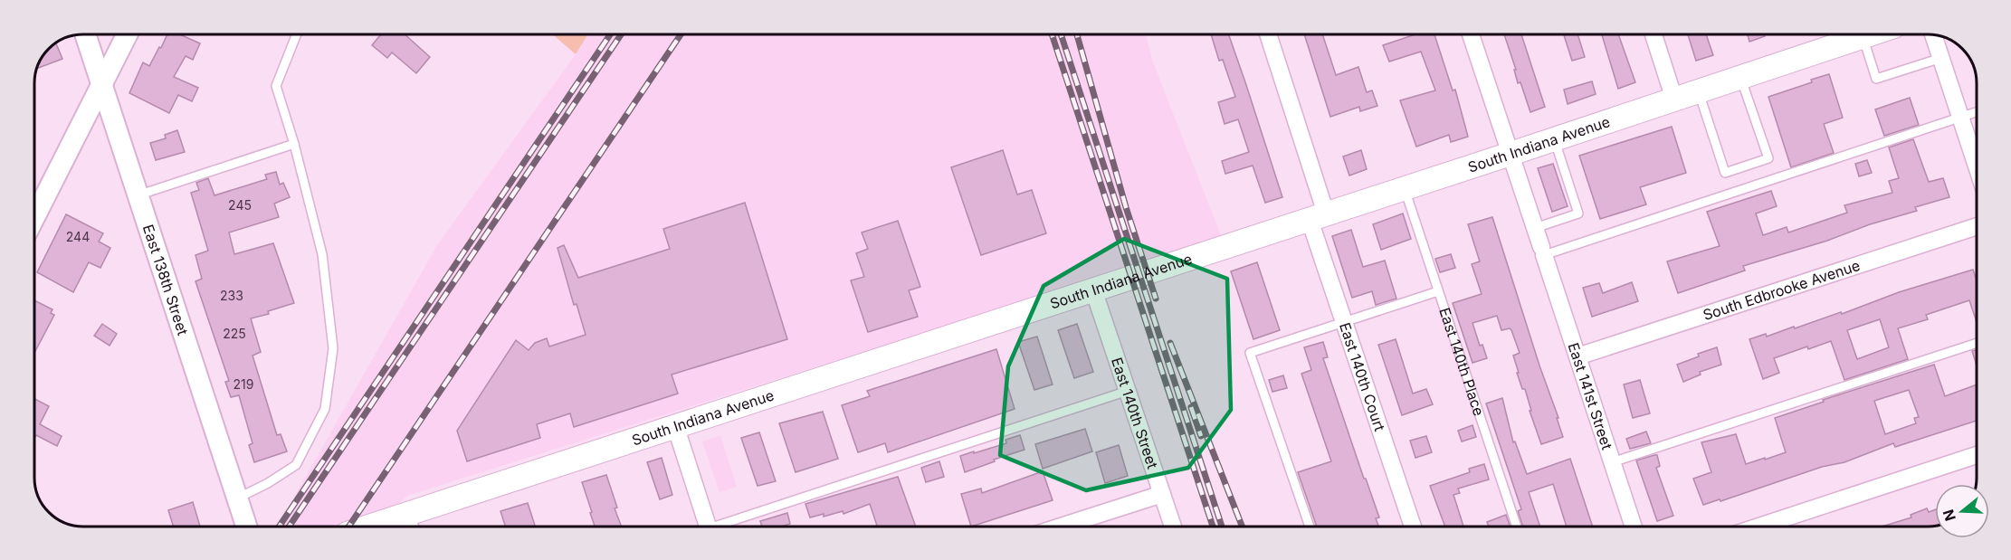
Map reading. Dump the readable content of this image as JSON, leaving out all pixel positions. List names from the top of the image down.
{
  "streets": {
    "main road": ["South Indiana Avenue"],
    "street": [
      "East 138th Street",
      "South Edbrooke Avenue",
      "East 140th Court",
      "East 141st Street",
      "East 140th Street"
    ],
    "lane": ["East 140th Place"]
  },
  "crossings": [
    ["South Indiana Avenue", "East 140th Place"],
    ["South Indiana Avenue", "East 140th Court"],
    ["South Indiana Avenue", "East 141st Street"],
    ["South Indiana Avenue", "East 140th Street"],
    ["South Edbrooke Avenue", "East 141st Street"]
  ],
  "house_numbers": [
    "245",
    "244",
    "233",
    "225",
    "219"
  ],
  "north": "left"
}
